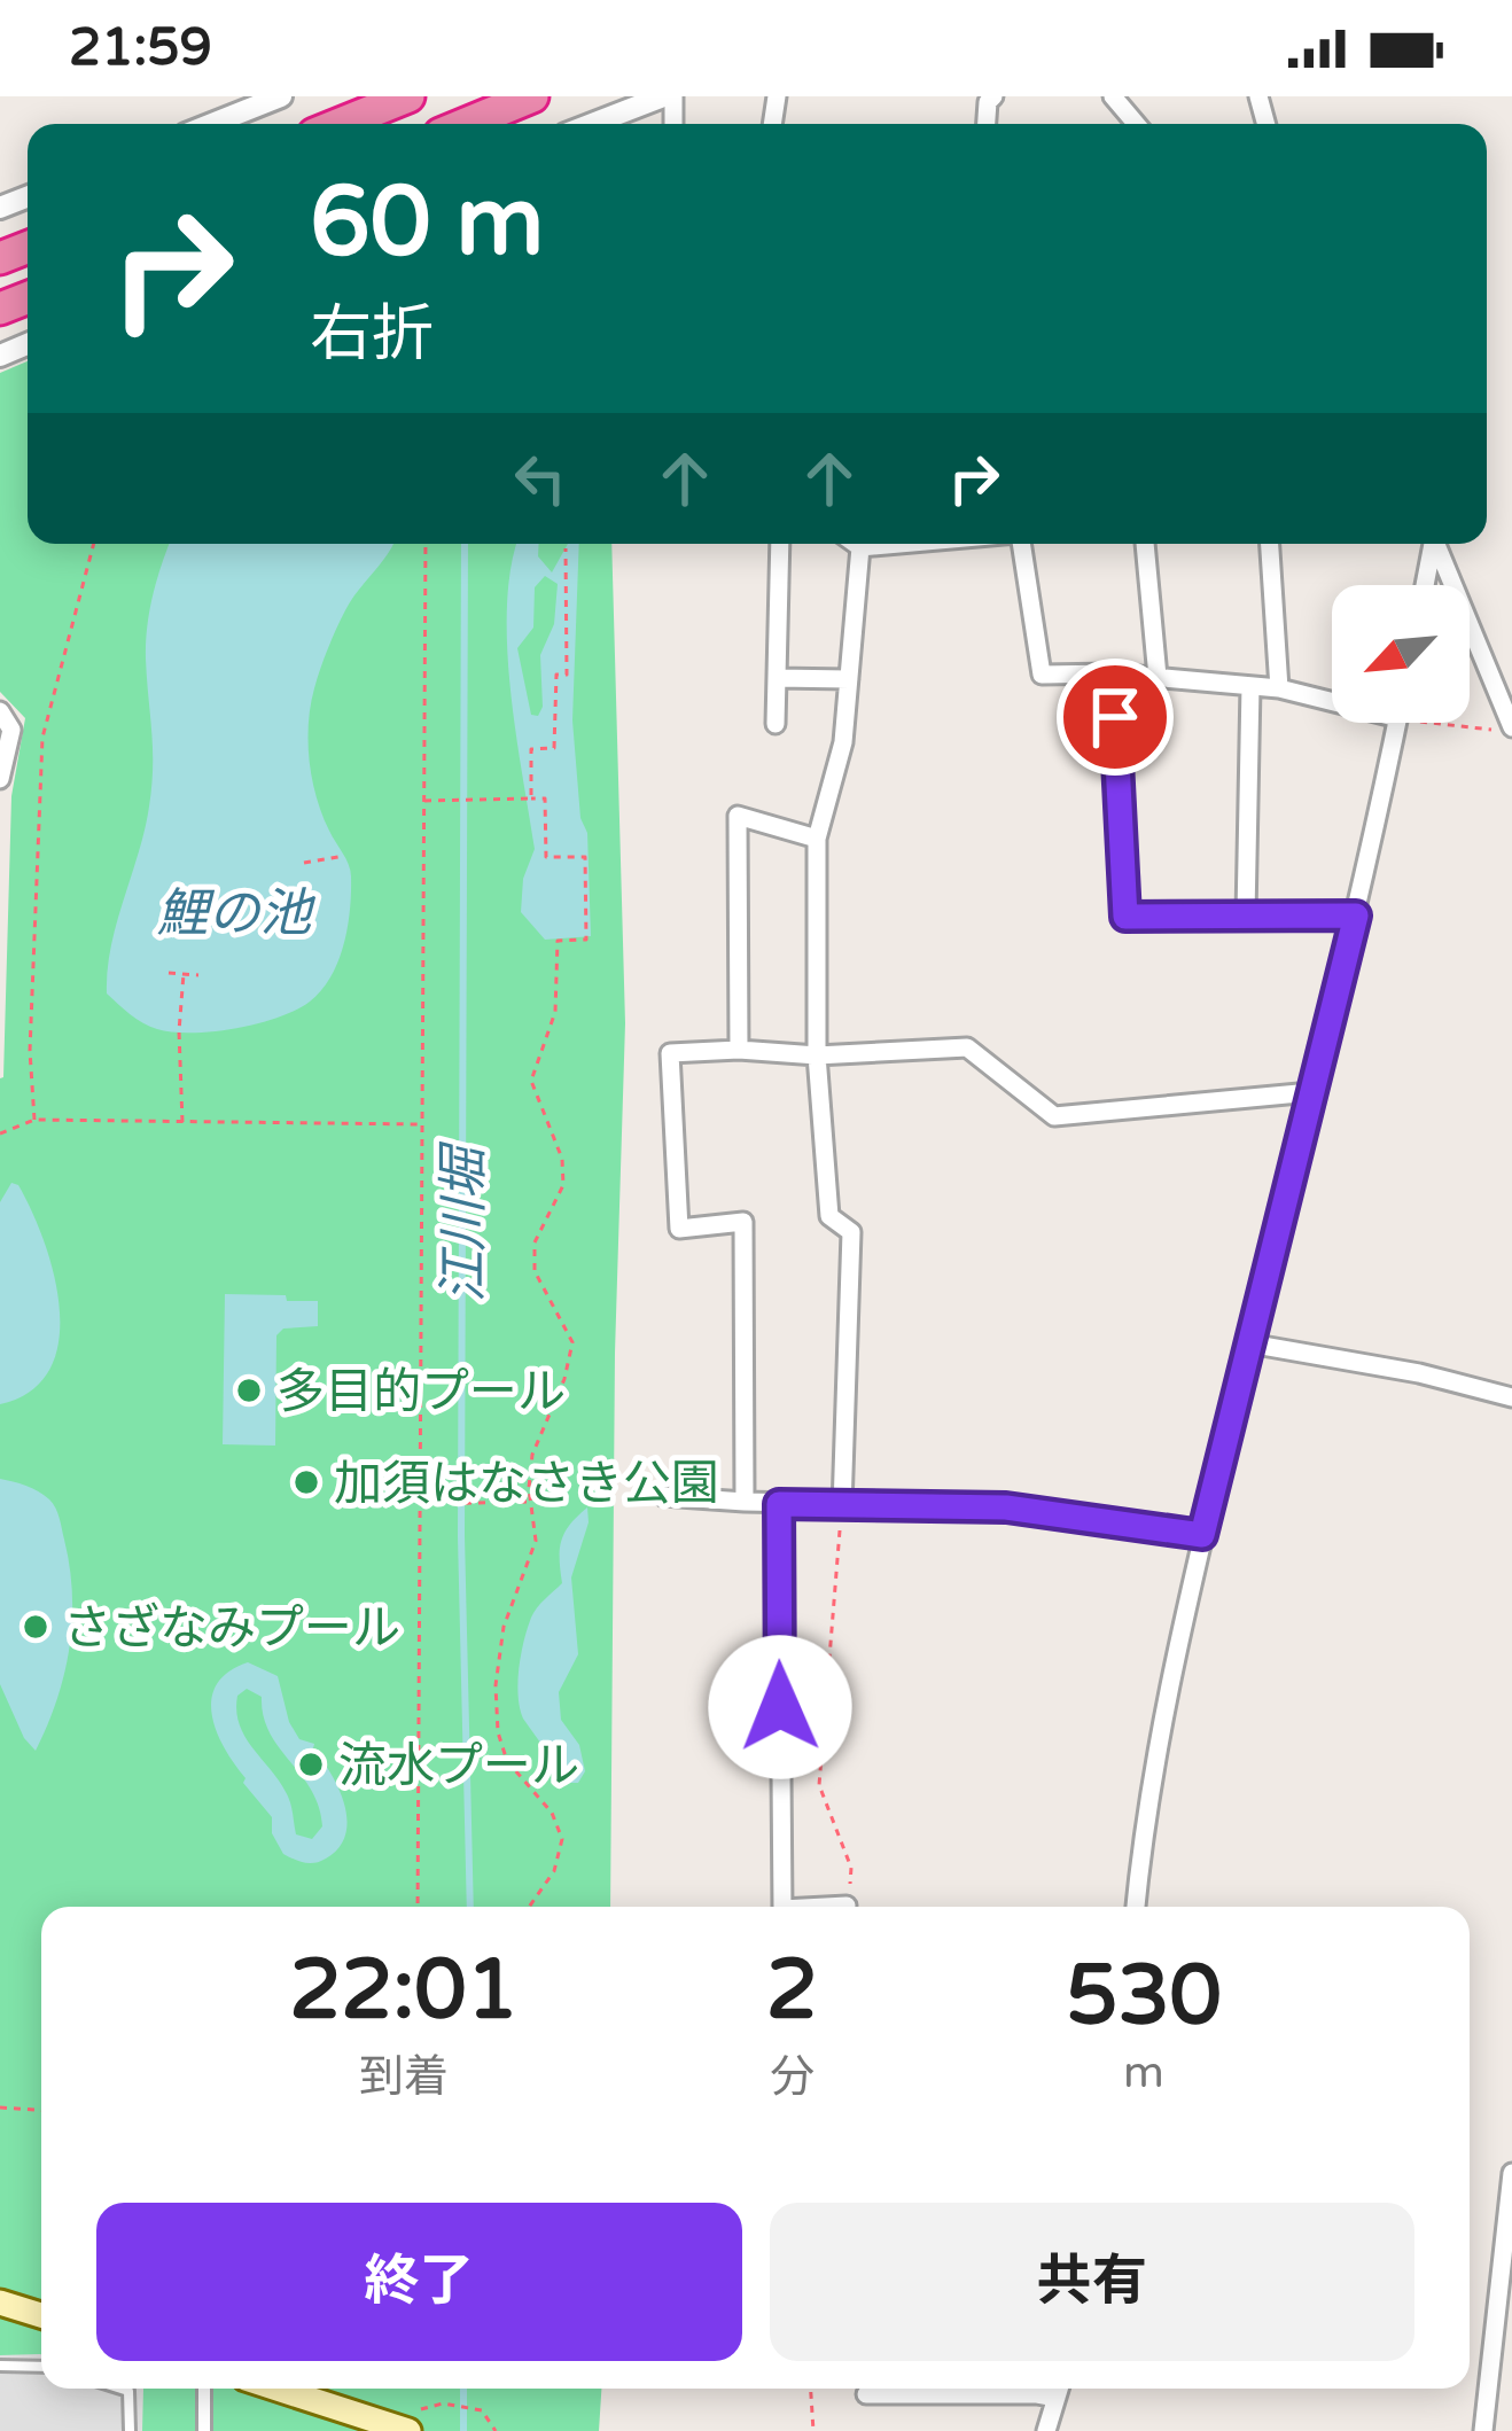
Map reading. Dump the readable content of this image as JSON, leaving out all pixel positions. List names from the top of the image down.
{
  "water": ["鯉の池", "江川堀"],
  "places": [
    "多目的プール",
    "加須はなさき公園",
    "さざなみプール",
    "流水プール"
  ],
  "north": "bottom left",
  "page": {
    "status": "21:59",
    "turn": ["60 m", "右折"],
    "eta": [
      "22:01",
      "到着",
      "2",
      "分",
      "530",
      "m"
    ],
    "buttons": ["終了", "共有"]
  }
}
